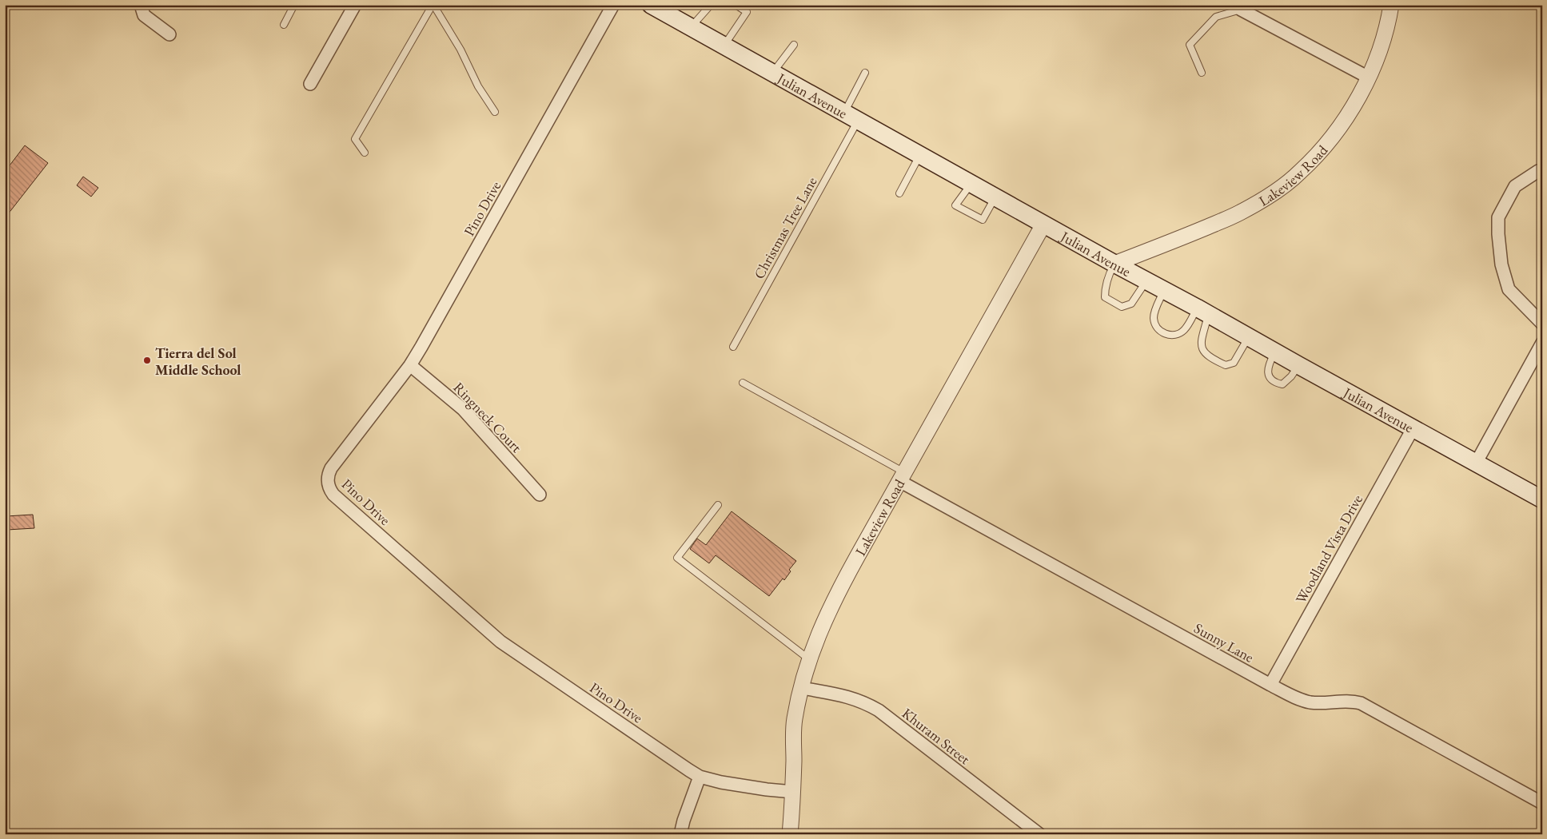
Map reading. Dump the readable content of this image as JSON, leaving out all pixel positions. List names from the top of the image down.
{
  "streets": {
    "main road": ["Julian Avenue"],
    "street": [
      "Lakeview Road",
      "Pino Drive",
      "Ringneck Court",
      "Woodland Vista Drive",
      "Sunny Lane",
      "Khuram Street"
    ],
    "lane": ["Christmas Tree Lane"]
  },
  "crossings": [
    ["Julian Avenue", "Lakeview Road"],
    ["Julian Avenue", "Christmas Tree Lane"],
    ["Julian Avenue", "Woodland Vista Drive"],
    ["Lakeview Road", "Pino Drive"],
    ["Lakeview Road", "Sunny Lane"],
    ["Lakeview Road", "Khuram Street"],
    ["Pino Drive", "Ringneck Court"],
    ["Woodland Vista Drive", "Sunny Lane"]
  ],
  "places": ["Tierra del Sol Middle School"]
}
